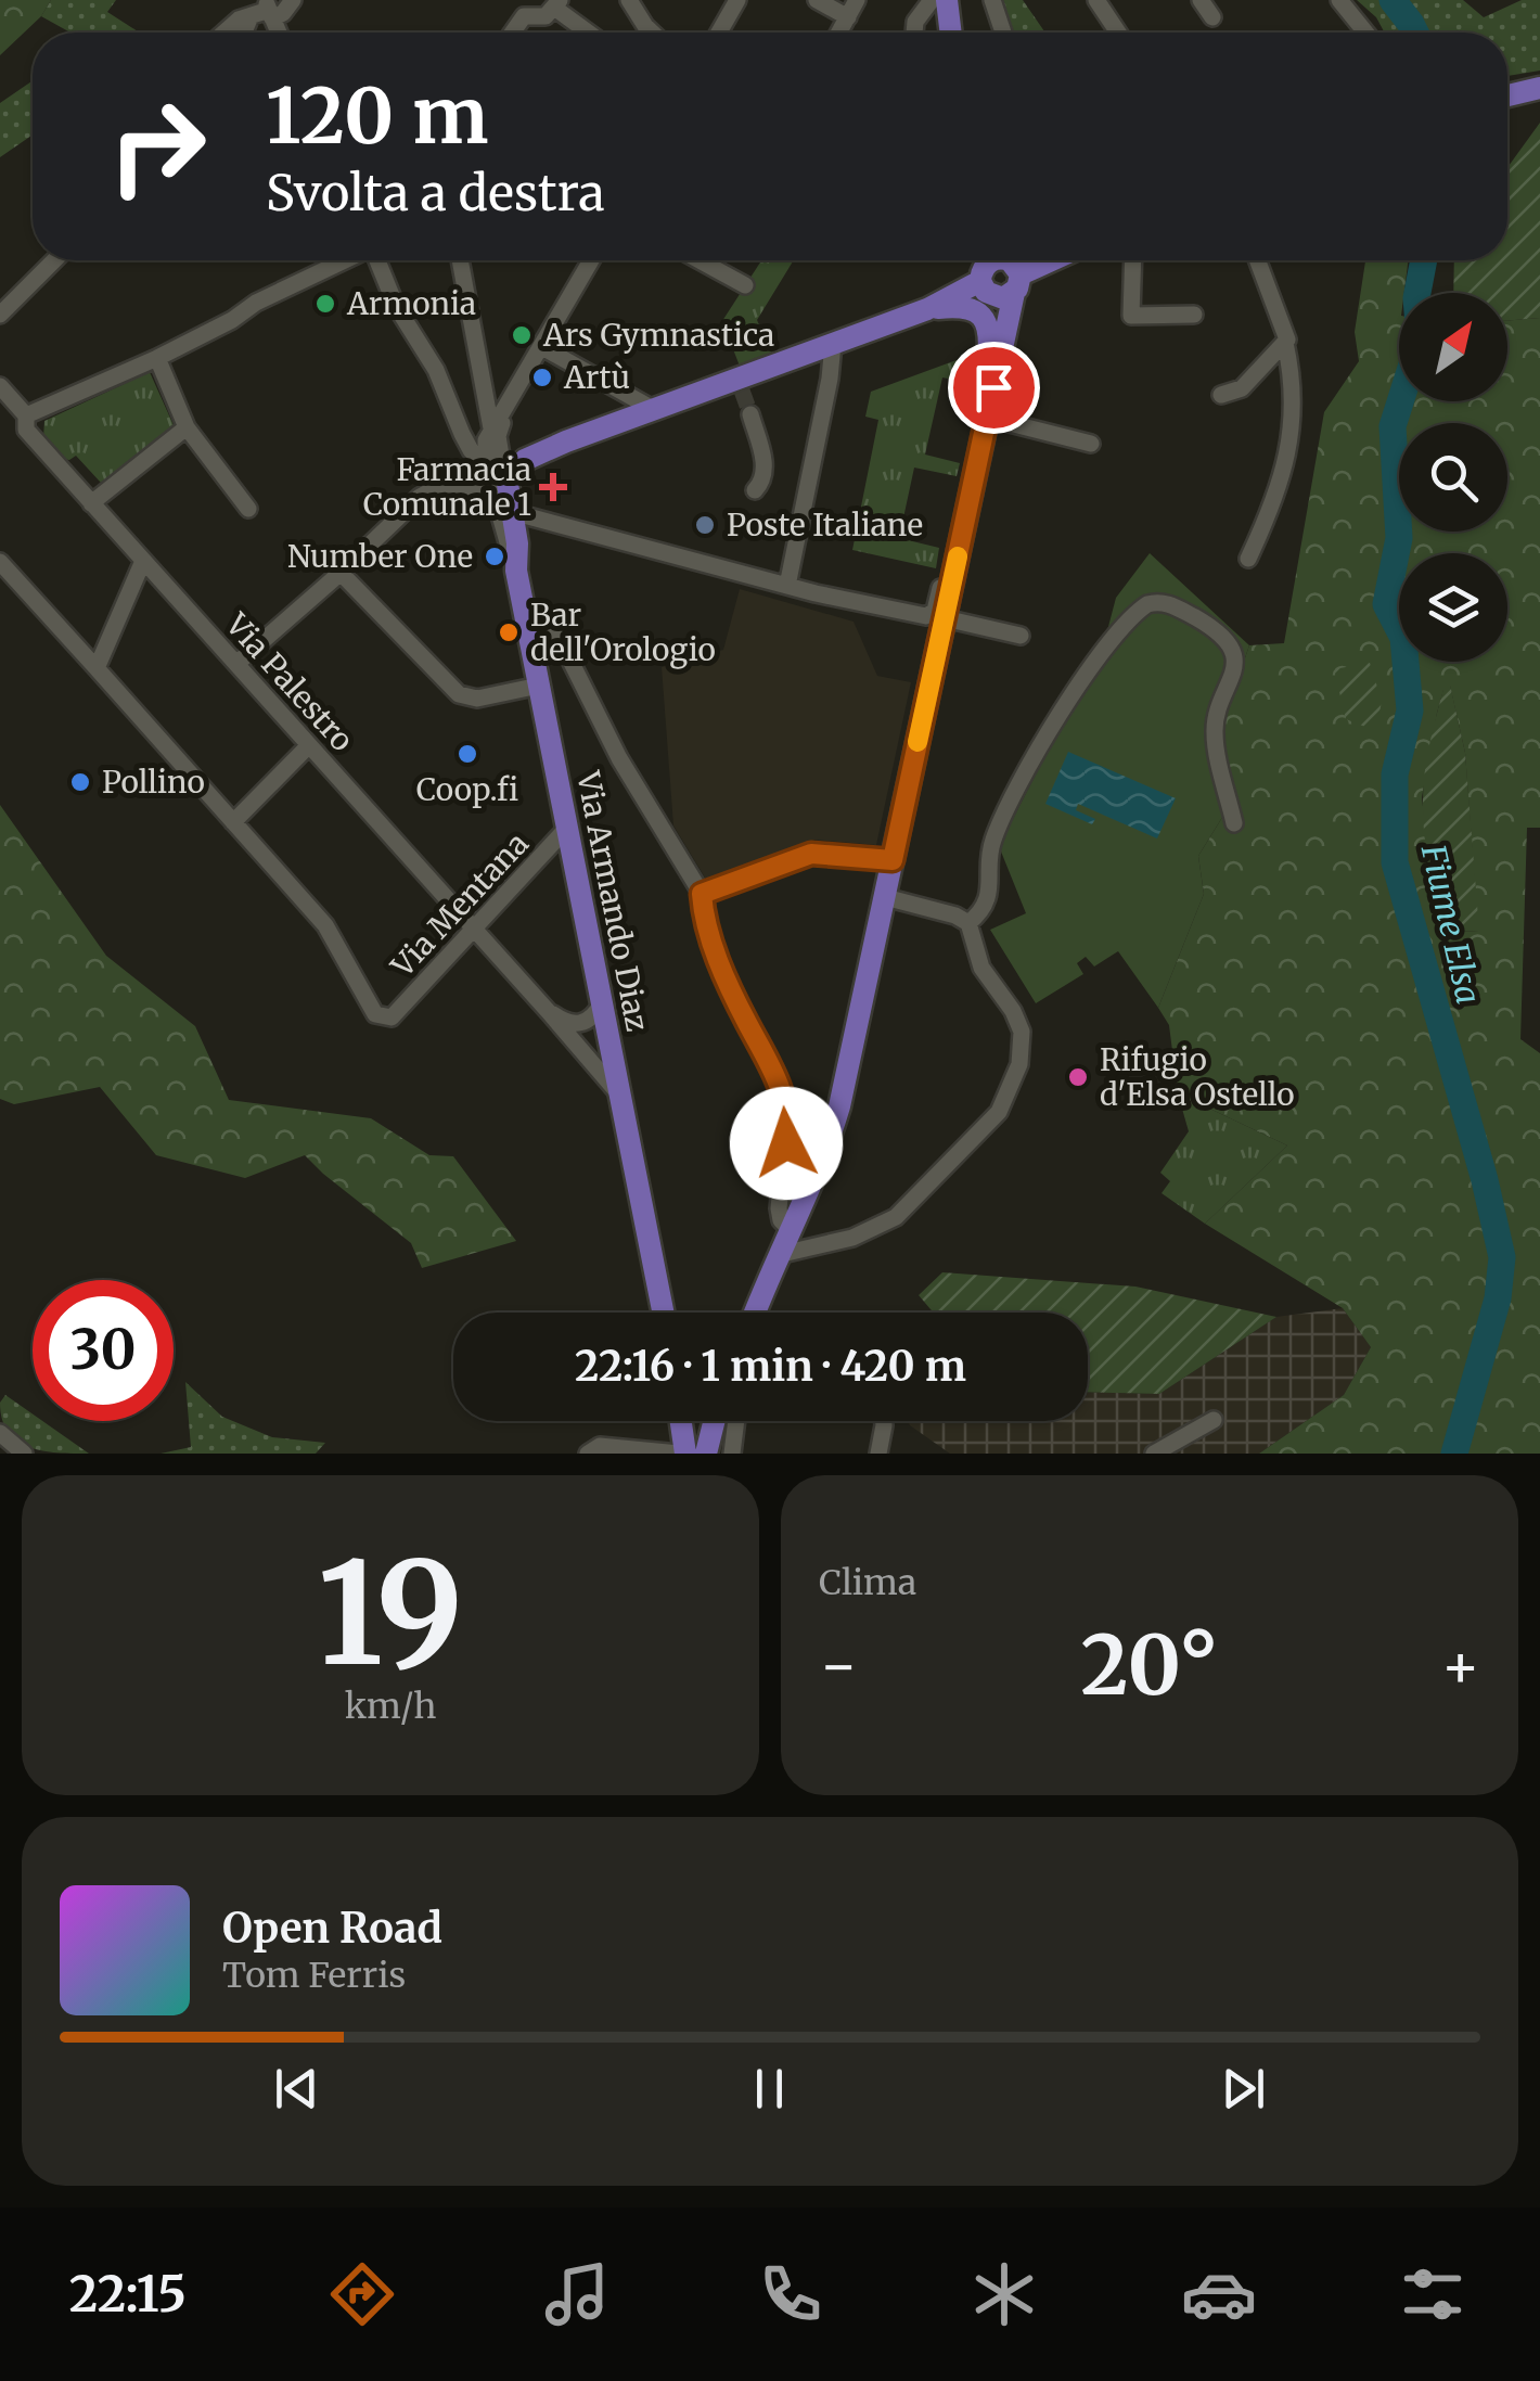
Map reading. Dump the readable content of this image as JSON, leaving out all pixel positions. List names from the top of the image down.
{
  "streets": {
    "main road": ["Via Armando Diaz"],
    "street": ["Via Palestro", "Via Mentana"]
  },
  "crossings": [
    ["Via Palestro", "Via Armando Diaz"],
    ["Via Palestro", "Via Mentana"],
    ["Via Armando Diaz", "Via Mentana"]
  ],
  "water": ["Fiume Elsa"],
  "places": {
    "other": [
      "Armonia",
      "Ars Gymnastica",
      "Artù",
      "Poste Italiane",
      "Number One",
      "Bar dell'Orologio",
      "Coop.fi",
      "Pollino",
      "Rifugio d'Elsa Ostello"
    ],
    "health": ["Farmacia Comunale 1"]
  },
  "north": "top right",
  "page": {
    "turn": ["120 m", "Svolta a destra"],
    "limit": "30",
    "trip": "22:16 · 1 min · 420 m",
    "tile": [
      ["19", "km/h"],
      "Clima"
    ],
    "heat": ["−", "20°", "+"],
    "song": ["Open Road", "Tom Ferris"],
    "tabs": "22:15"
  }
}
